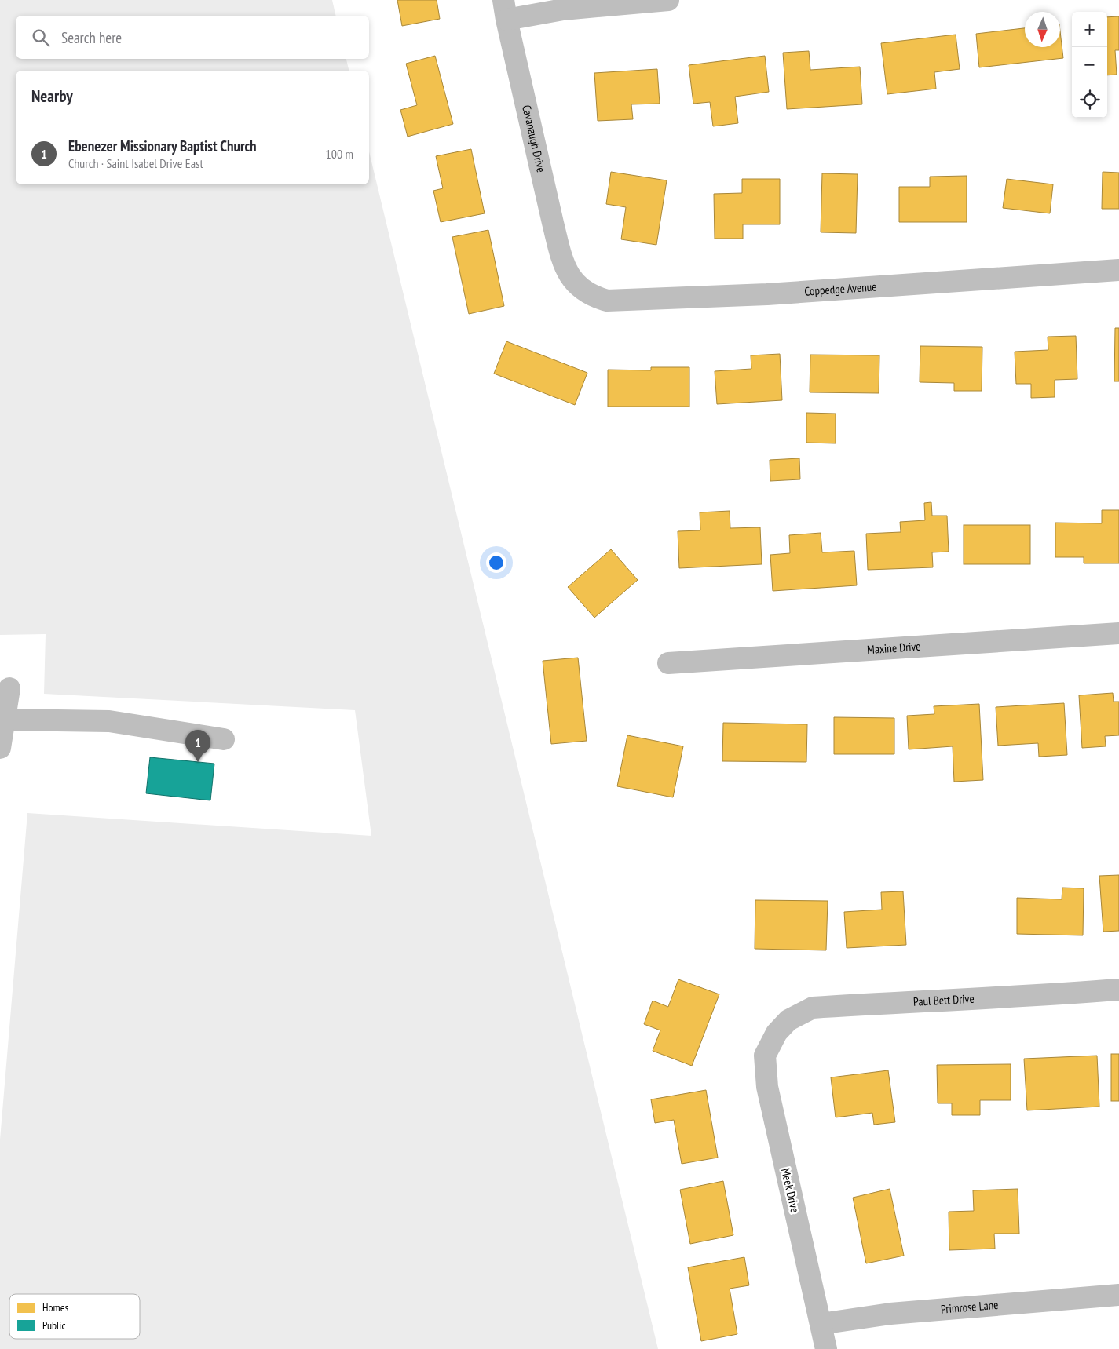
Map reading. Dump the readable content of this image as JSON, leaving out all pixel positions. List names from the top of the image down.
{
  "streets": {
    "street": [
      "Cavanaugh Drive",
      "Coppedge Avenue",
      "Maxine Drive",
      "Paul Bett Drive",
      "Meek Drive",
      "Primrose Lane"
    ]
  },
  "crossings": [
    ["Cavanaugh Drive", "Coppedge Avenue"],
    ["Paul Bett Drive", "Meek Drive"],
    ["Meek Drive", "Primrose Lane"]
  ],
  "legend": ["Homes", "Public"],
  "north": "bottom",
  "page": {
    "map_buttons": ["+", "−"],
    "search": "Search here",
    "heading": "Nearby",
    "list": [
      {
        "mark": "1",
        "name": "Ebenezer Missionary Baptist Church",
        "note": "Church · Saint Isabel Drive East",
        "value": "100 m"
      }
    ],
    "pins": "1"
  }
}
